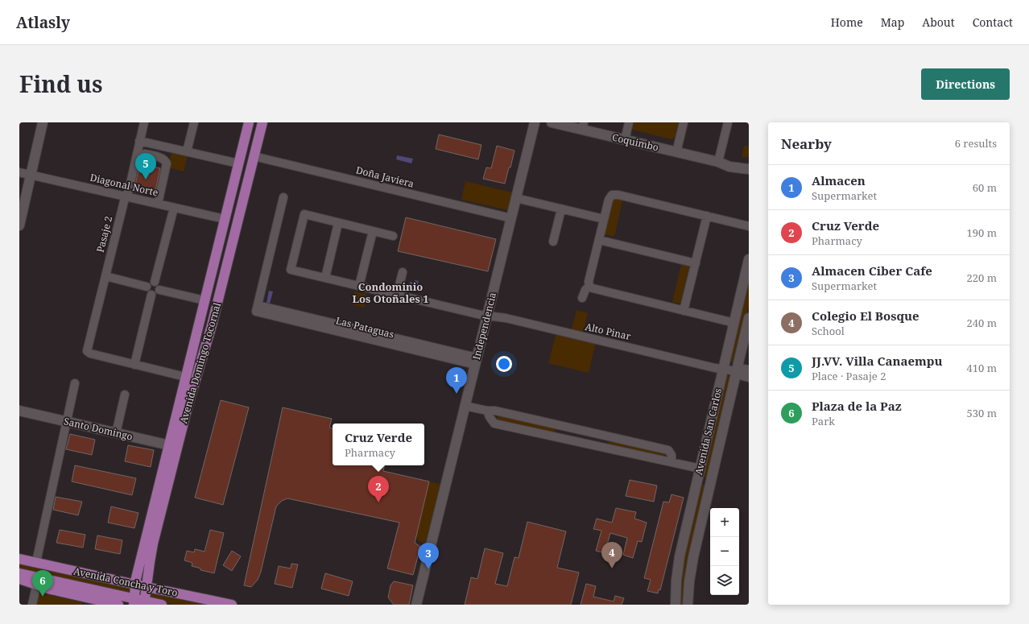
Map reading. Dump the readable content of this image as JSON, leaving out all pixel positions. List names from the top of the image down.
{
  "streets": {
    "main road": ["Avenida Domingo Tocornal", "Avenida Concha y Toro"],
    "street": [
      "Coquimbo",
      "Doña Javiera",
      "Diagonal Norte",
      "Pasaje 2",
      "Independencia",
      "Las Pataguas",
      "Alto Pinar",
      "Santo Domingo",
      "Avenida San Carlos"
    ]
  },
  "crossings": [
    ["Doña Javiera", "Independencia"],
    ["Doña Javiera", "Avenida Domingo Tocornal"],
    ["Diagonal Norte", "Pasaje 2"],
    ["Diagonal Norte", "Avenida Domingo Tocornal"],
    ["Independencia", "Las Pataguas"],
    ["Independencia", "Alto Pinar"],
    ["Alto Pinar", "Avenida San Carlos"],
    ["Avenida Domingo Tocornal", "Santo Domingo"],
    ["Avenida Domingo Tocornal", "Avenida Concha y Toro"]
  ],
  "districts": ["Condominio Los Otoñales 1"],
  "page": {
    "header": "Atlasly",
    "nav": [
      "Home",
      "Map",
      "About",
      "Contact"
    ],
    "title": "Find us",
    "buttons": "Directions",
    "heading": ["Nearby", "6 results"],
    "pins": [
      "5",
      "1",
      "2",
      "4",
      "3",
      "6"
    ],
    "list": [
      {
        "mark": "1",
        "name": "Almacen",
        "note": "Supermarket",
        "value": "60 m"
      },
      {
        "mark": "2",
        "name": "Cruz Verde",
        "note": "Pharmacy",
        "value": "190 m"
      },
      {
        "mark": "3",
        "name": "Almacen Ciber Cafe",
        "note": "Supermarket",
        "value": "220 m"
      },
      {
        "mark": "4",
        "name": "Colegio El Bosque",
        "note": "School",
        "value": "240 m"
      },
      {
        "mark": "5",
        "name": "JJ.VV. Villa Canaempu",
        "note": "Place · Pasaje 2",
        "value": "410 m"
      },
      {
        "mark": "6",
        "name": "Plaza de la Paz",
        "note": "Park",
        "value": "530 m"
      }
    ],
    "popup": ["Cruz Verde", "Pharmacy"],
    "map_buttons": ["+", "−"]
  }
}
